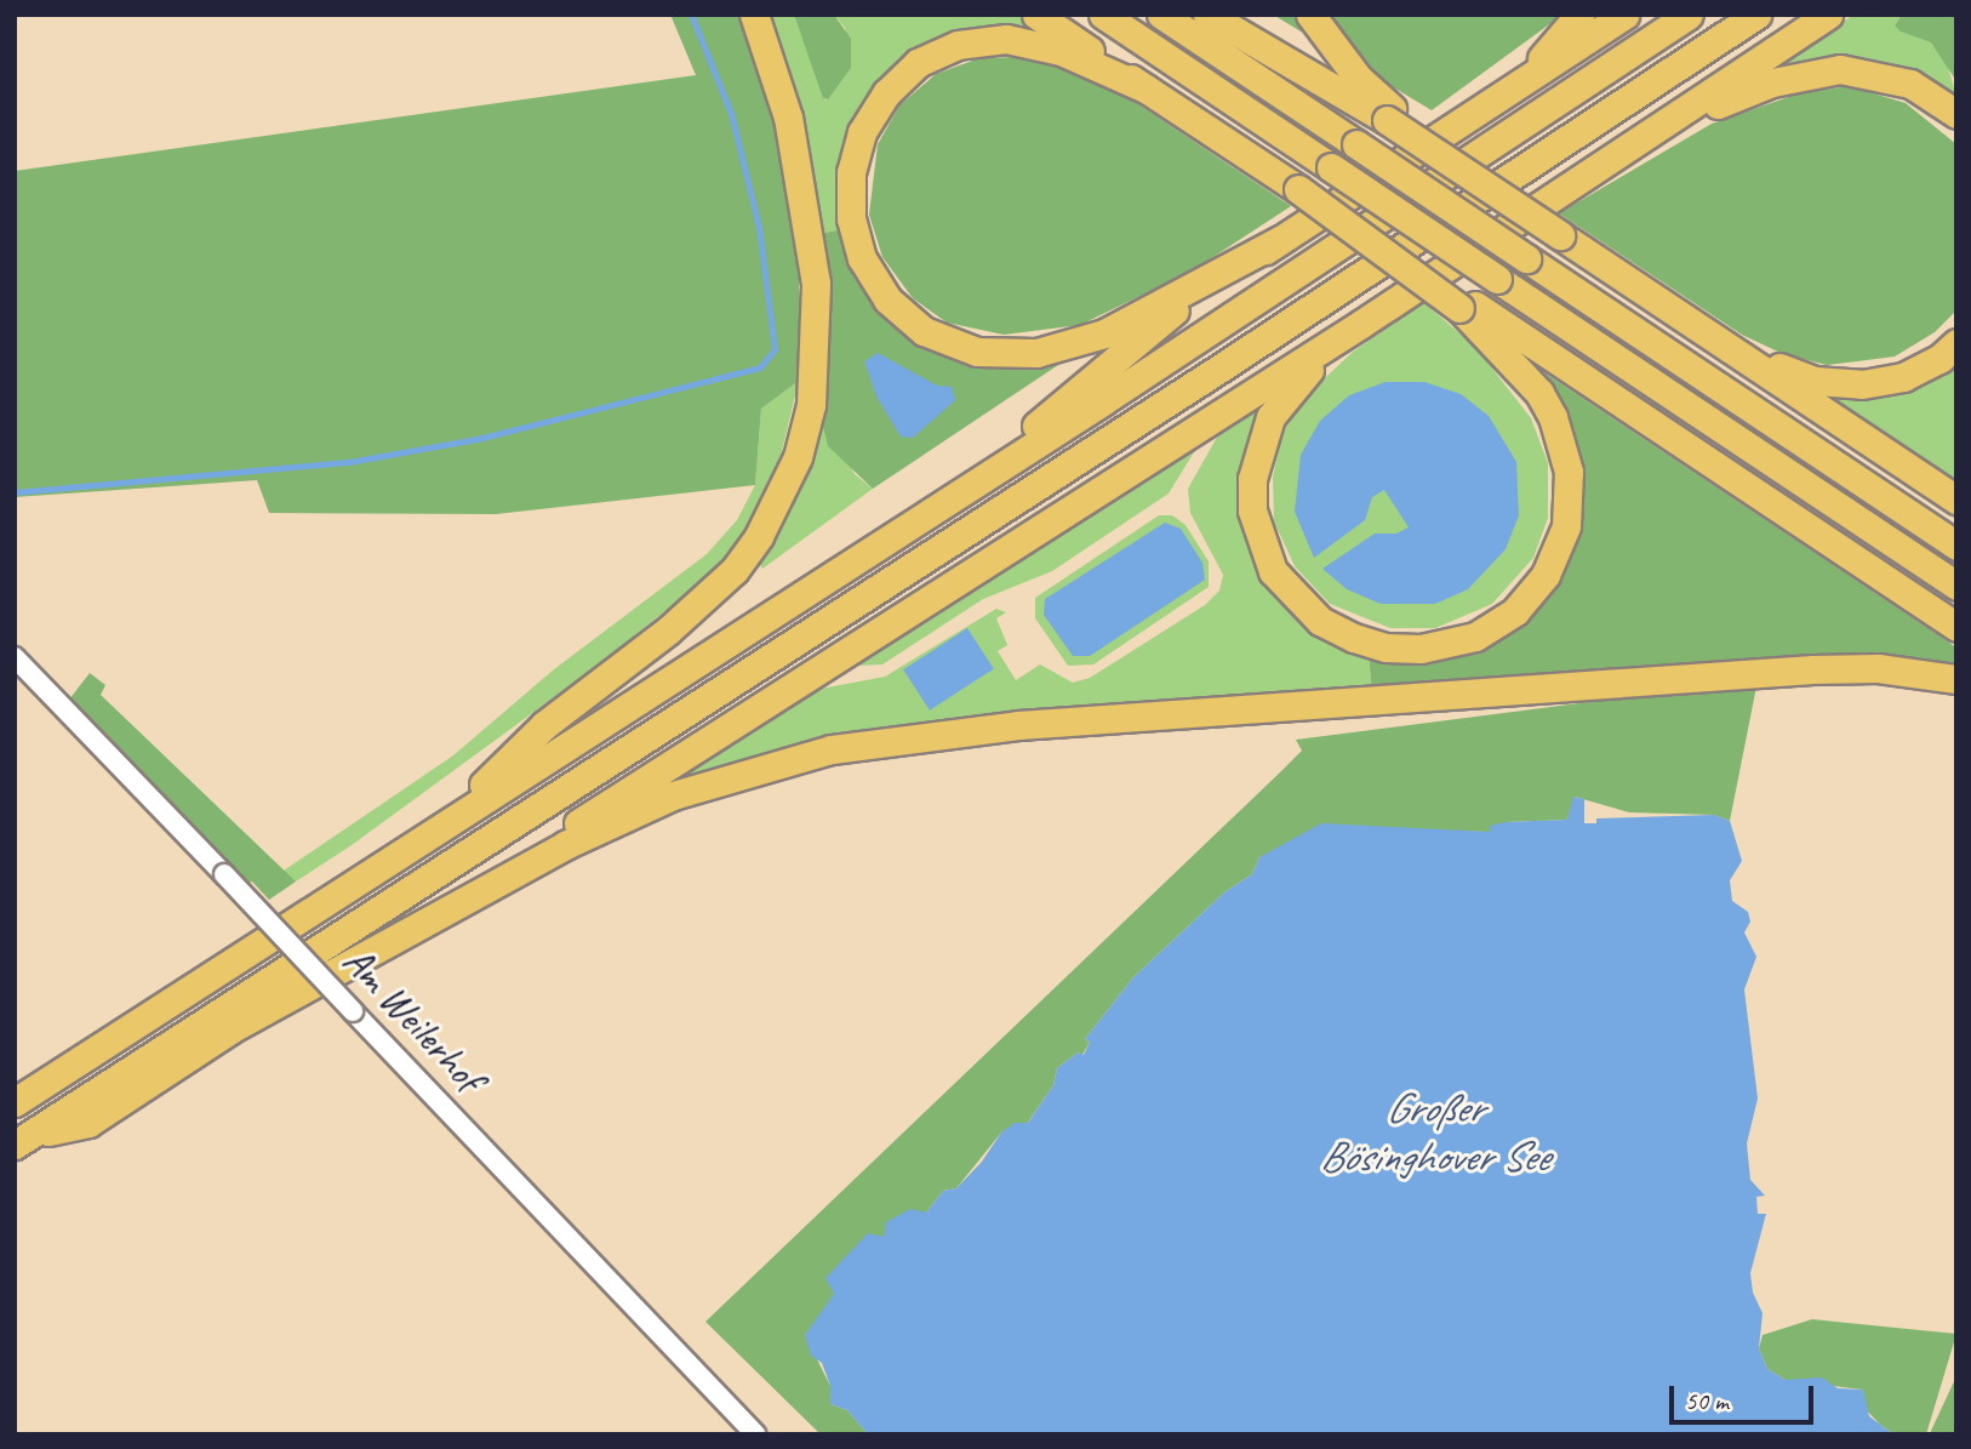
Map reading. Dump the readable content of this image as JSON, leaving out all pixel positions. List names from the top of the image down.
{
  "streets": {
    "street": ["Am Weilerhof"]
  },
  "water": ["Großer Bösinghover See"],
  "scale_bar": "50 m"
}
